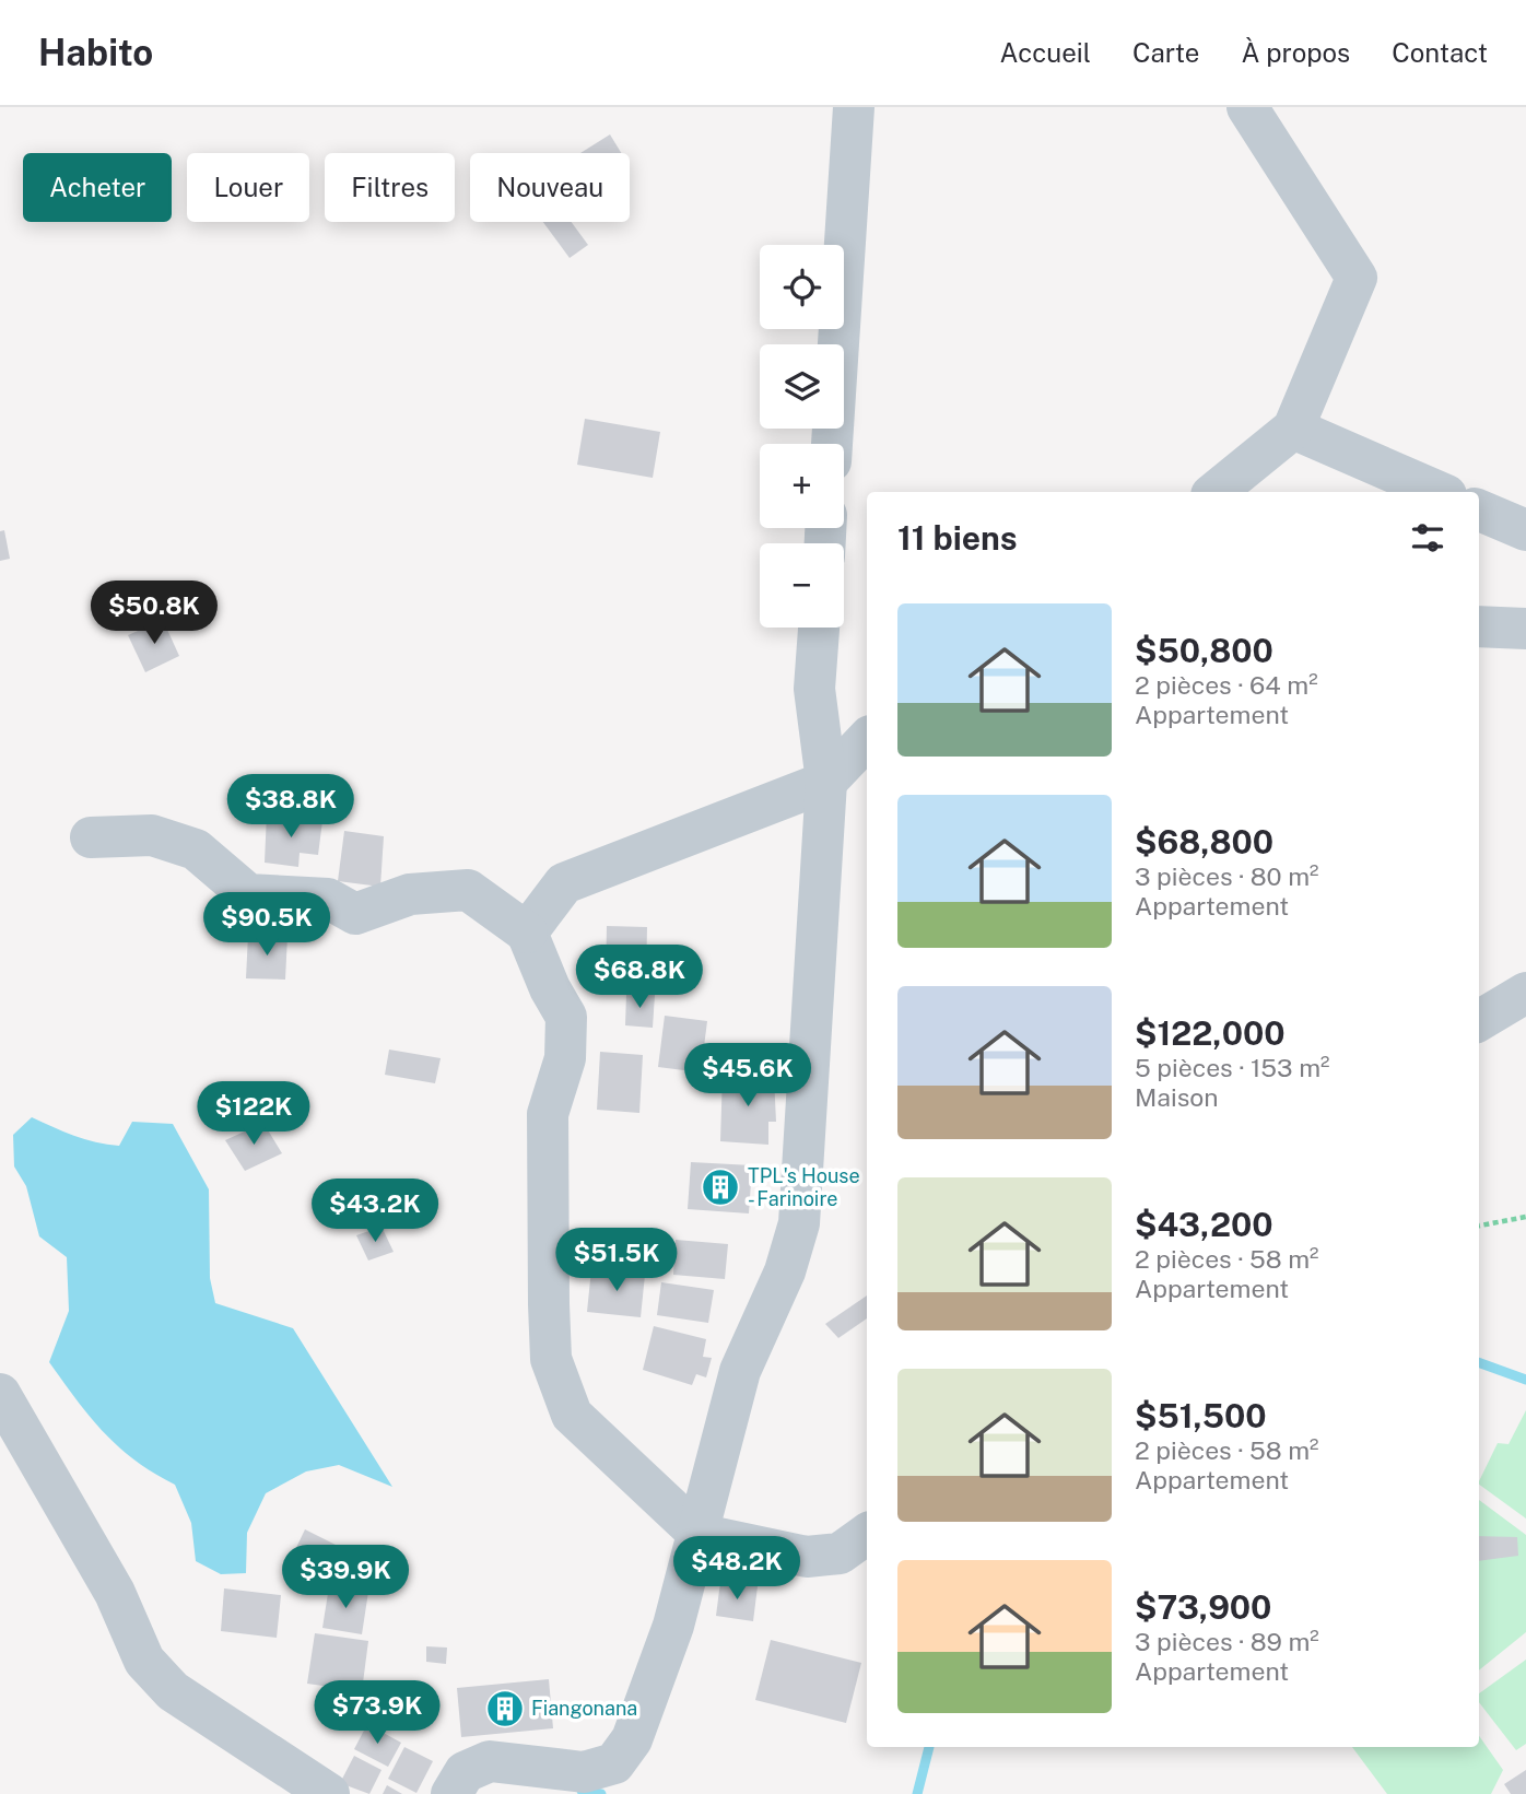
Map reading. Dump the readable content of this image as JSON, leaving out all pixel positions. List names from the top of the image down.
{
  "places": {
    "building": ["TPL's House - Farinoire", "Fiangonana"]
  },
  "page": {
    "header": "Habito",
    "nav": [
      "Accueil",
      "Carte",
      "À propos",
      "Contact"
    ],
    "chip": [
      "Acheter",
      "Louer",
      "Filtres",
      "Nouveau"
    ],
    "map_buttons": ["+", "−"],
    "heading": "11 biens",
    "price": [
      "$50.8K",
      "$38.8K",
      "$90.5K",
      "$68.8K",
      "$45.6K",
      "$122K",
      "$43.2K",
      "$51.5K",
      "$48.2K",
      "$39.9K",
      "$73.9K"
    ],
    "list": [
      {
        "name": "$50,800",
        "note": "2 pièces · 64 m² · Appartement"
      },
      {
        "name": "$68,800",
        "note": "3 pièces · 80 m² · Appartement"
      },
      {
        "name": "$122,000",
        "note": "5 pièces · 153 m² · Maison"
      },
      {
        "name": "$43,200",
        "note": "2 pièces · 58 m² · Appartement"
      },
      {
        "name": "$51,500",
        "note": "2 pièces · 58 m² · Appartement"
      },
      {
        "name": "$73,900",
        "note": "3 pièces · 89 m² · Appartement"
      }
    ]
  }
}
